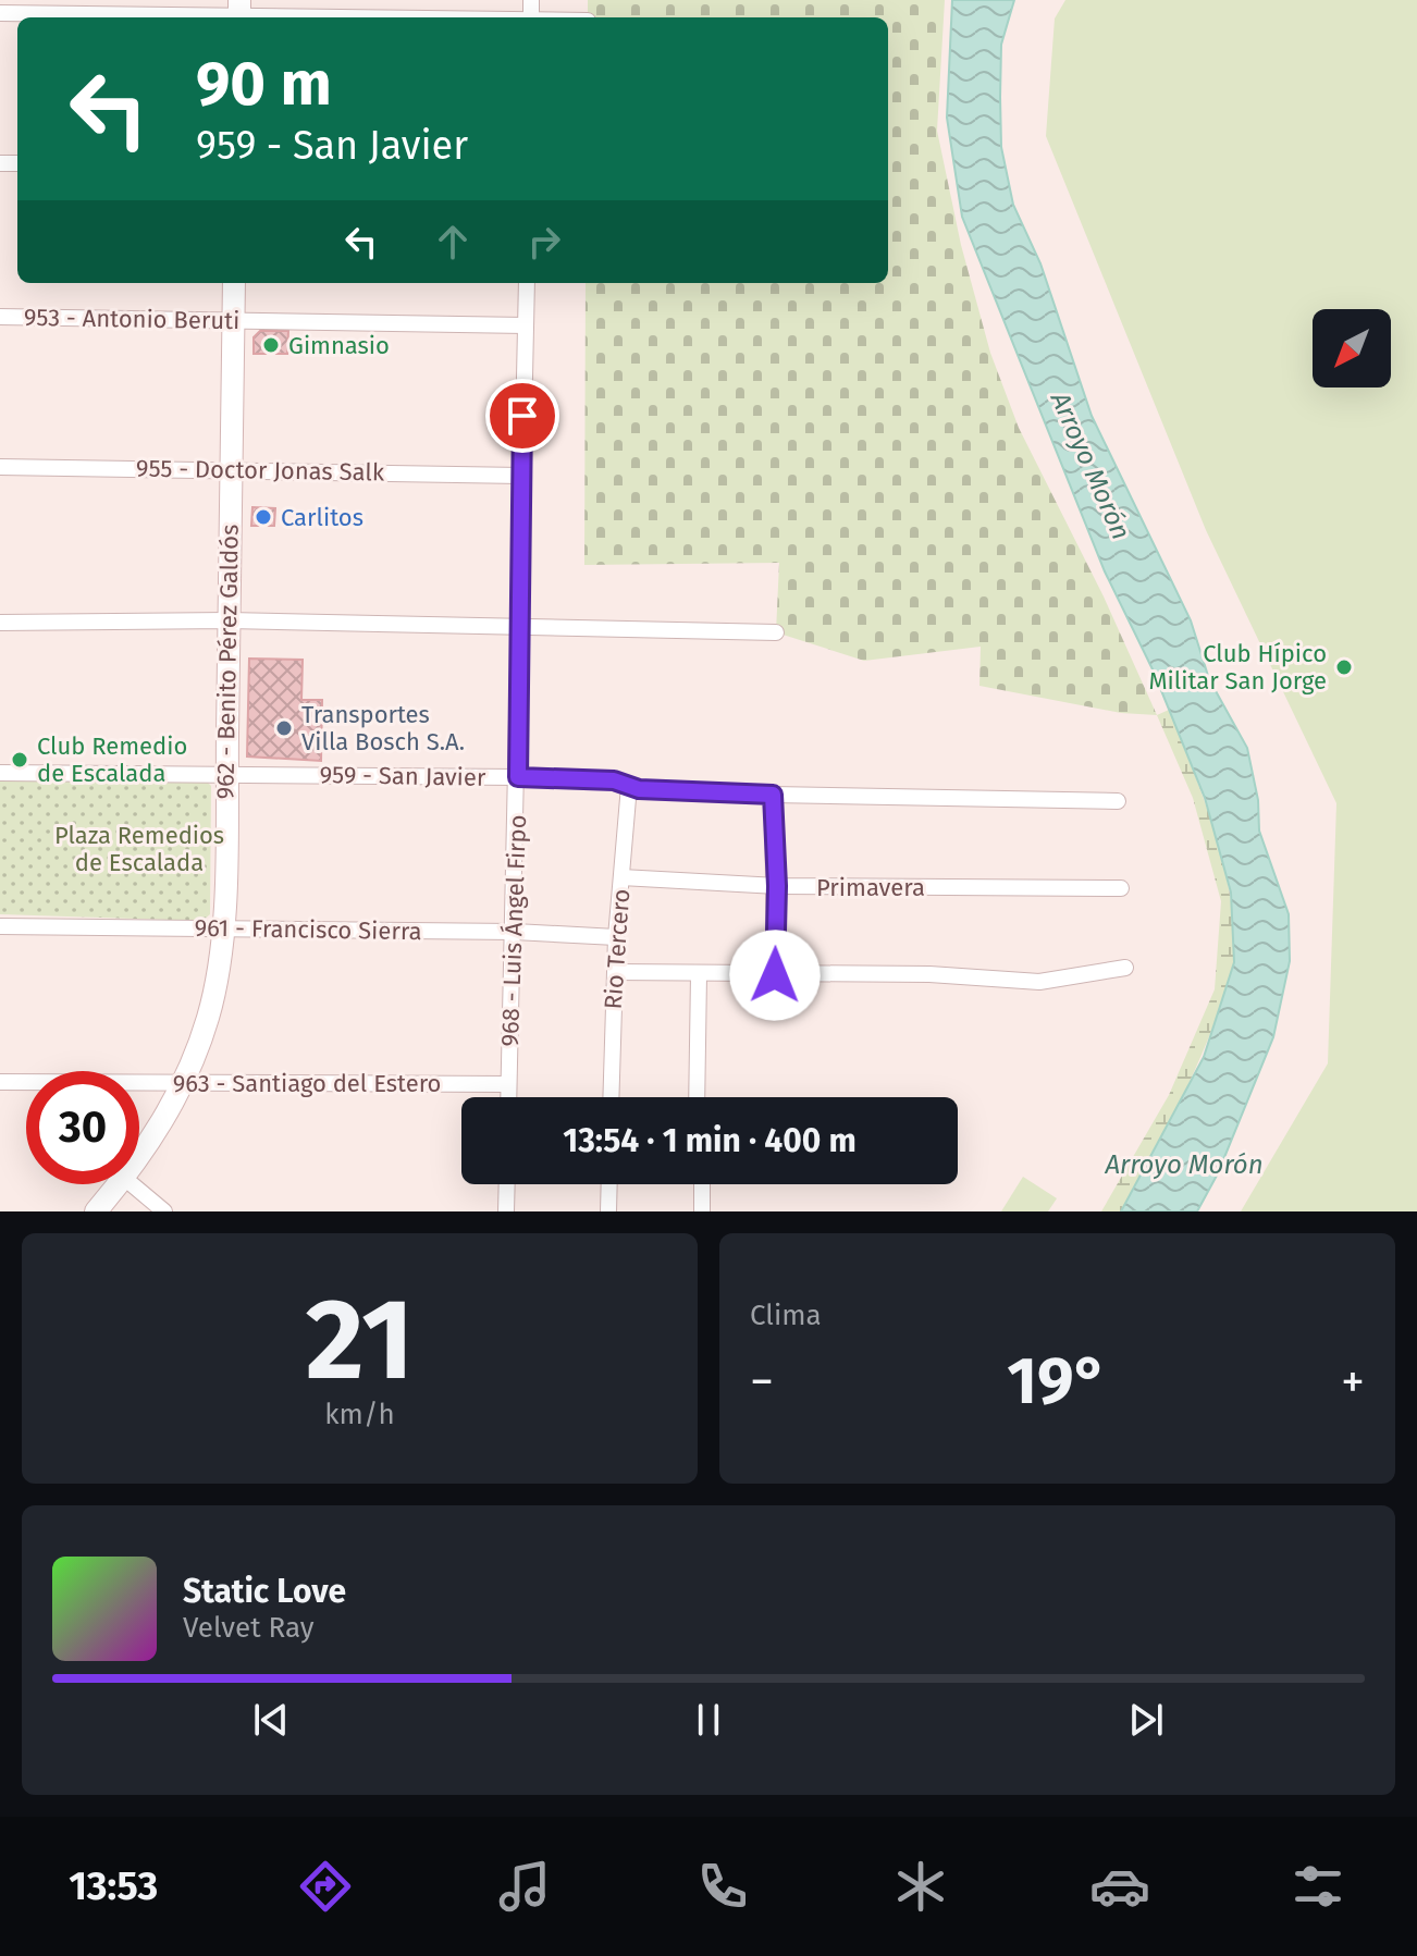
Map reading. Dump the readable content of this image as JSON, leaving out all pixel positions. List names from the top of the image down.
{
  "streets": {
    "main road": ["962 - Benito Pérez Galdós"],
    "street": [
      "953 - Antonio Beruti",
      "955 - Doctor Jonas Salk",
      "959 - San Javier",
      "Primavera",
      "961 - Francisco Sierra",
      "968 - Luis Ángel Firpo",
      "Rio Tercero",
      "963 - Santiago del Estero"
    ]
  },
  "crossings": [
    ["953 - Antonio Beruti", "962 - Benito Pérez Galdós"],
    ["953 - Antonio Beruti", "968 - Luis Ángel Firpo"],
    ["955 - Doctor Jonas Salk", "962 - Benito Pérez Galdós"],
    ["955 - Doctor Jonas Salk", "968 - Luis Ángel Firpo"],
    ["962 - Benito Pérez Galdós", "959 - San Javier"],
    ["962 - Benito Pérez Galdós", "961 - Francisco Sierra"],
    ["962 - Benito Pérez Galdós", "963 - Santiago del Estero"],
    ["959 - San Javier", "968 - Luis Ángel Firpo"],
    ["959 - San Javier", "Rio Tercero"],
    ["Primavera", "Rio Tercero"],
    ["961 - Francisco Sierra", "968 - Luis Ángel Firpo"],
    ["961 - Francisco Sierra", "Rio Tercero"],
    ["968 - Luis Ángel Firpo", "963 - Santiago del Estero"]
  ],
  "water": ["Arroyo Morón"],
  "parks": ["Plaza Remedios de Escalada"],
  "places": [
    "Gimnasio",
    "Carlitos",
    "Club Hípico Militar San Jorge",
    "Transportes Villa Bosch S.A.",
    "Club Remedio de Escalada"
  ],
  "north": "bottom left",
  "page": {
    "turn": ["90 m", "959 - San Javier"],
    "limit": "30",
    "trip": "13:54 · 1 min · 400 m",
    "tile": [
      ["21", "km/h"],
      "Clima"
    ],
    "heat": ["−", "19°", "+"],
    "song": ["Static Love", "Velvet Ray"],
    "tabs": "13:53"
  }
}
